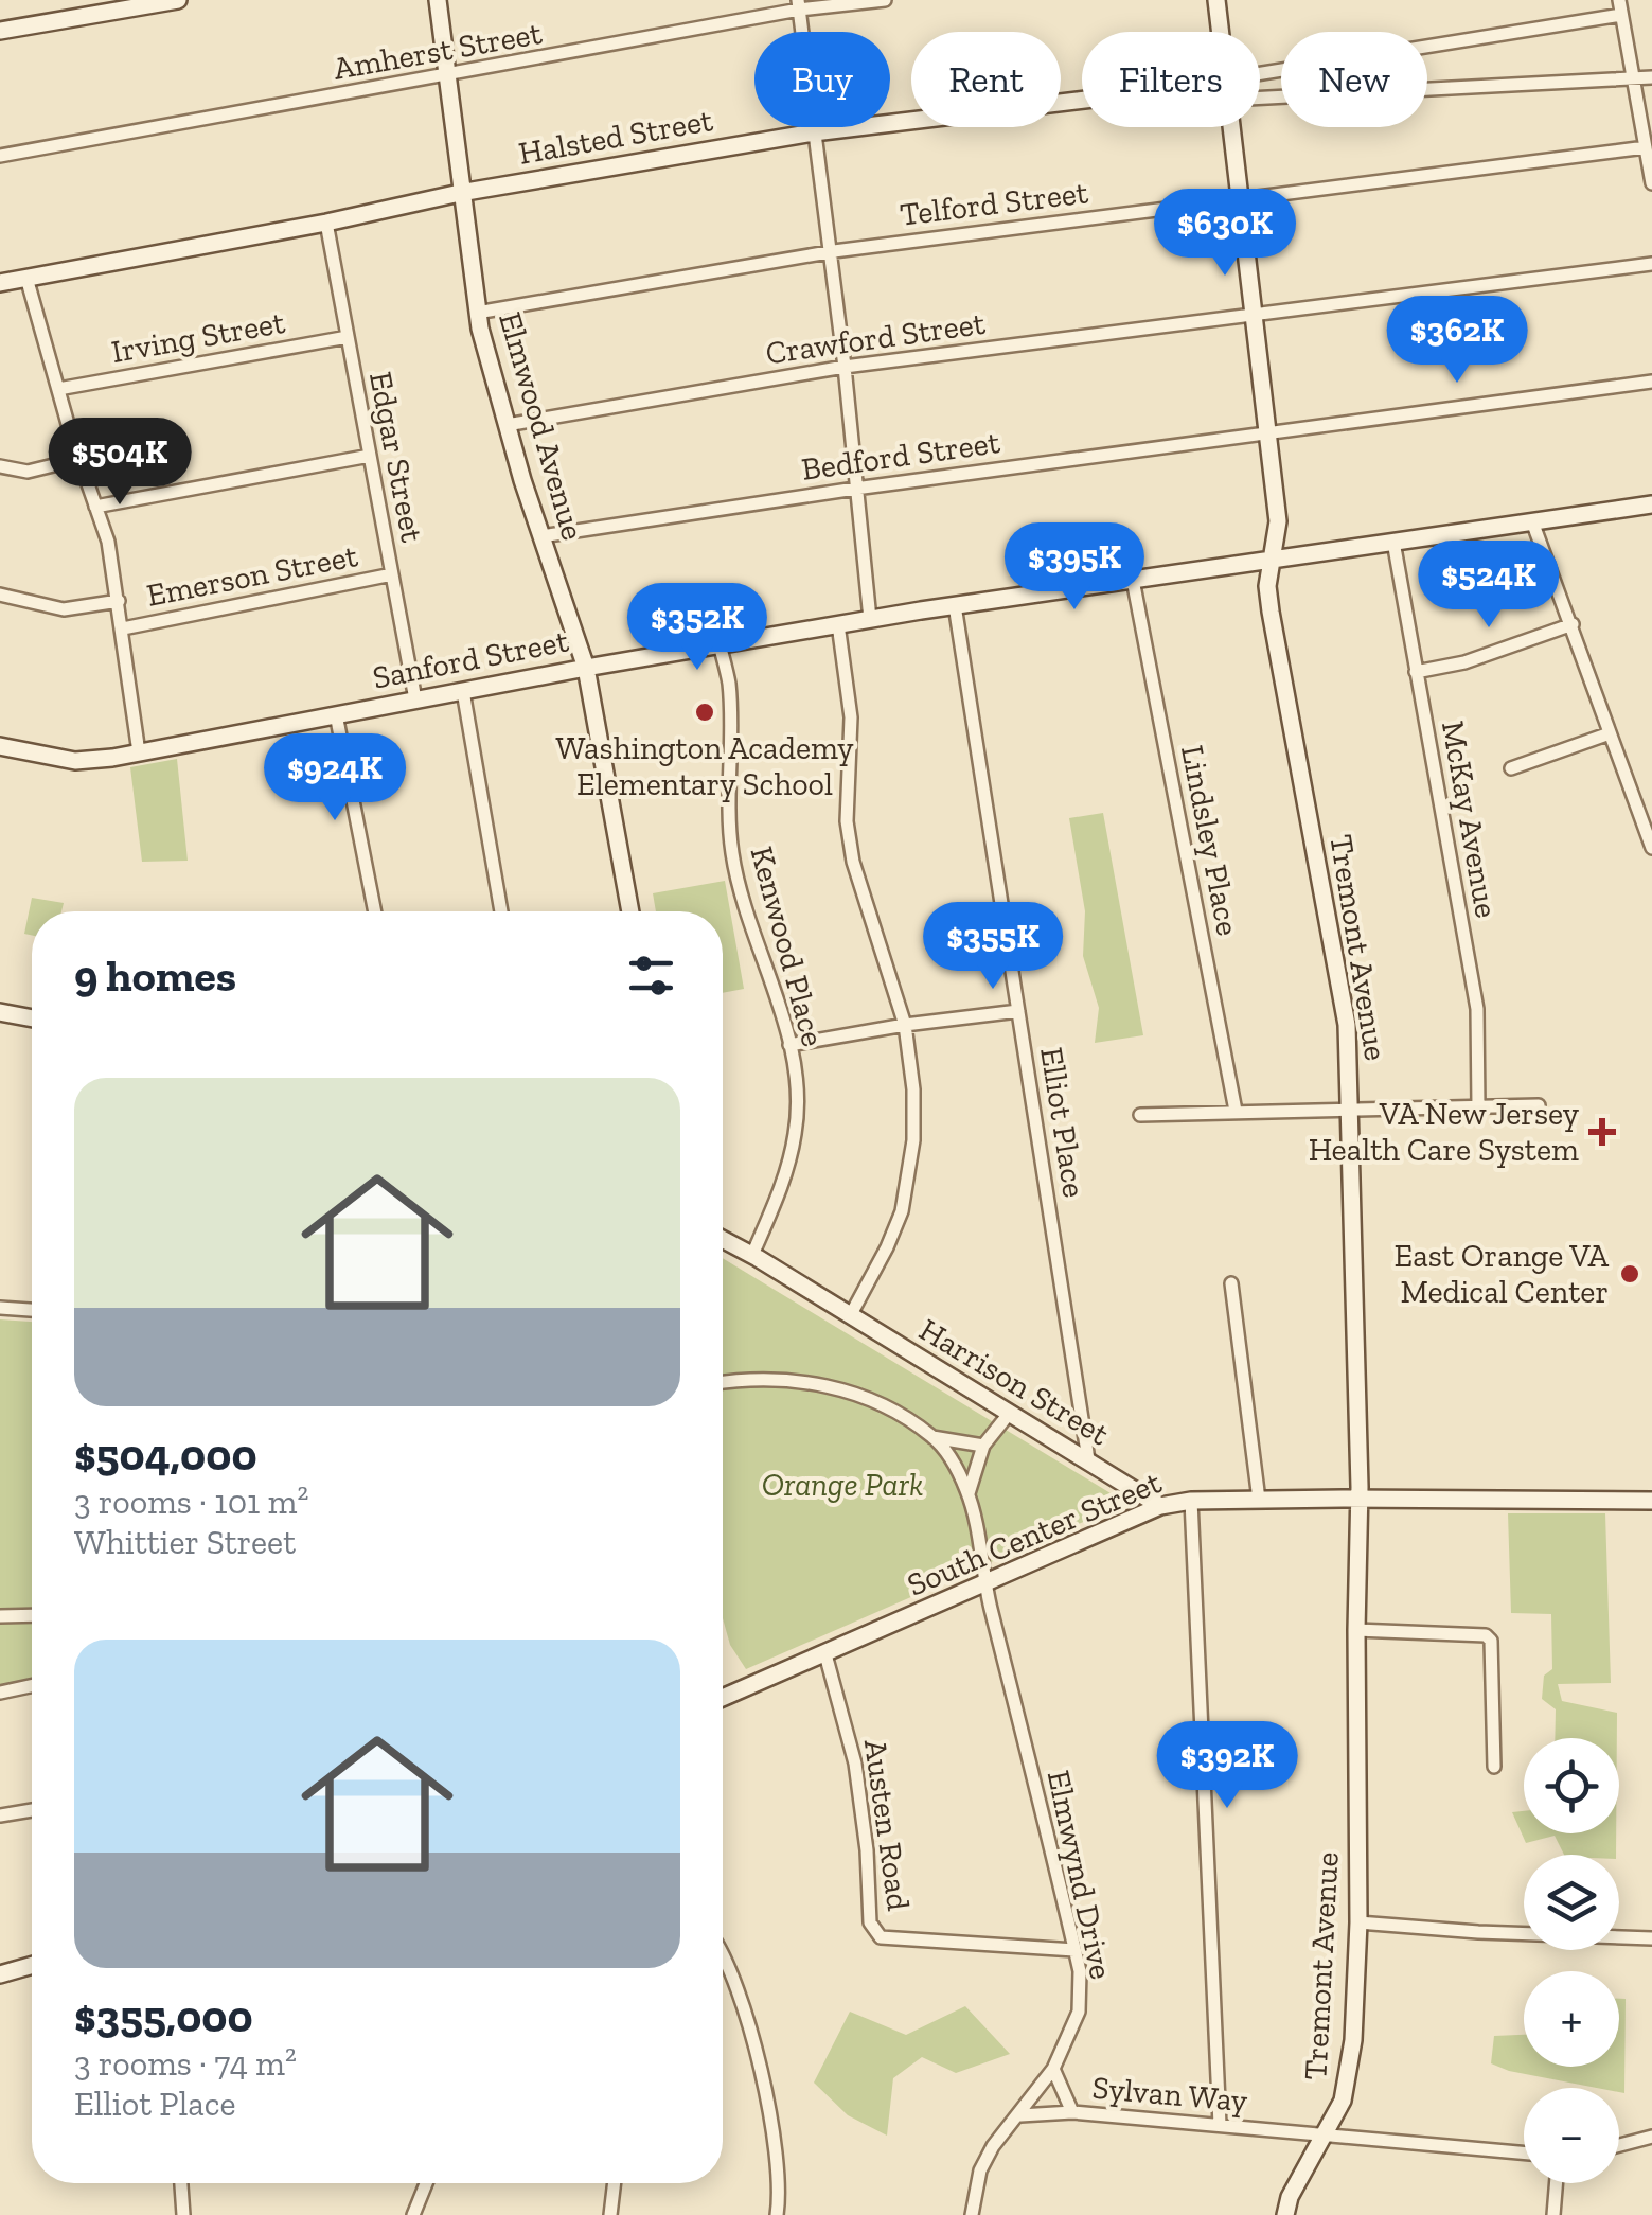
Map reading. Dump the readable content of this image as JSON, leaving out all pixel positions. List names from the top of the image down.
{
  "streets": {
    "street": [
      "Amherst Street",
      "Halsted Street",
      "Telford Street",
      "Irving Street",
      "Crawford Street",
      "Elmwood Avenue",
      "Bedford Street",
      "Edgar Street",
      "Emerson Street",
      "Sanford Street",
      "McKay Avenue",
      "Lindsley Place",
      "Kenwood Place",
      "Tremont Avenue",
      "Elliot Place",
      "Harrison Street",
      "South Center Street",
      "Austen Road",
      "Elmwynd Drive",
      "Sylvan Way"
    ]
  },
  "crossings": [
    ["Amherst Street", "Elmwood Avenue"],
    ["Halsted Street", "Elmwood Avenue"],
    ["Halsted Street", "Edgar Street"],
    ["Telford Street", "Elmwood Avenue"],
    ["Telford Street", "Tremont Avenue"],
    ["Irving Street", "Edgar Street"],
    ["Crawford Street", "Elmwood Avenue"],
    ["Crawford Street", "Tremont Avenue"],
    ["Elmwood Avenue", "Bedford Street"],
    ["Elmwood Avenue", "Sanford Street"],
    ["Bedford Street", "Tremont Avenue"],
    ["Edgar Street", "Emerson Street"],
    ["Edgar Street", "Sanford Street"],
    ["Sanford Street", "McKay Avenue"],
    ["Sanford Street", "Lindsley Place"],
    ["Sanford Street", "Kenwood Place"],
    ["Sanford Street", "Tremont Avenue"],
    ["Sanford Street", "Elliot Place"],
    ["Kenwood Place", "Harrison Street"],
    ["Tremont Avenue", "South Center Street"],
    ["Tremont Avenue", "Sylvan Way"],
    ["Elliot Place", "Harrison Street"],
    ["Harrison Street", "South Center Street"],
    ["South Center Street", "Austen Road"],
    ["South Center Street", "Elmwynd Drive"],
    ["Austen Road", "Elmwynd Drive"],
    ["Elmwynd Drive", "Sylvan Way"]
  ],
  "parks": ["Orange Park"],
  "places": {
    "other": ["Washington Academy Elementary School", "East Orange VA Medical Center"],
    "health": ["VA New Jersey Health Care System"]
  },
  "page": {
    "chip": [
      "Buy",
      "Rent",
      "Filters",
      "New"
    ],
    "price": [
      "$630K",
      "$362K",
      "$504K",
      "$395K",
      "$524K",
      "$352K",
      "$924K",
      "$355K",
      "$392K"
    ],
    "heading": "9 homes",
    "list": [
      {
        "name": "$504,000",
        "note": "3 rooms · 101 m² · Whittier Street"
      },
      {
        "name": "$355,000",
        "note": "3 rooms · 74 m² · Elliot Place"
      }
    ],
    "map_buttons": ["+", "−"]
  }
}
